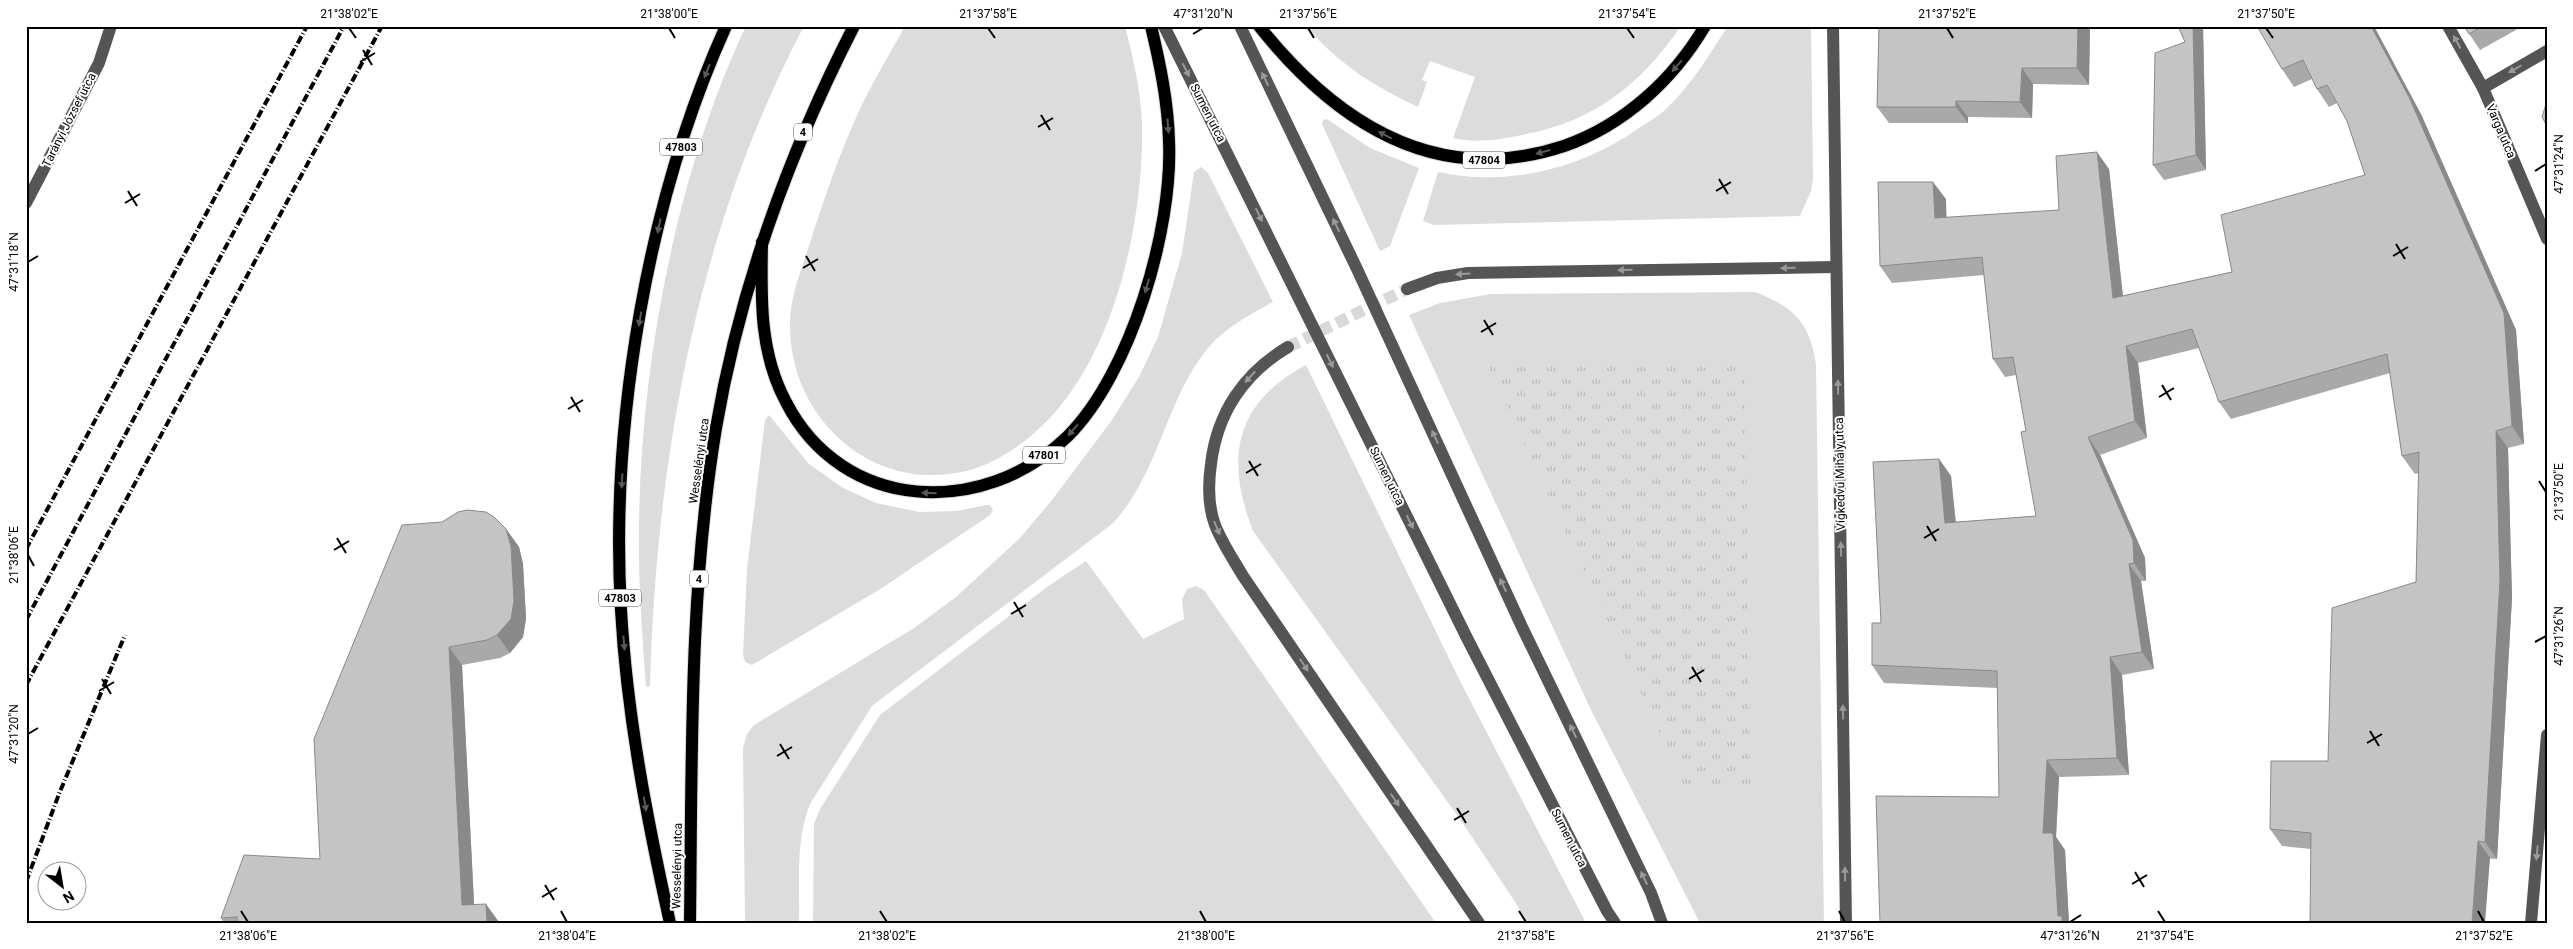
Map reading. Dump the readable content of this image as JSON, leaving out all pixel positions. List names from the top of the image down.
{
  "streets": {
    "main road": [
      "4",
      "47803",
      "47804",
      "47801",
      "Wesselényi utca"
    ],
    "street": [
      "Sumen utca",
      "Tarányi József utca",
      "Varga utca",
      "Vígkedvű Mihály utca"
    ]
  },
  "crossings": [
    ["47801", "Wesselényi utca"]
  ],
  "one_way": ["Vígkedvű Mihály utca"],
  "north": "bottom right",
  "coordinates": [
    "21°38'02\"E",
    "21°38'00\"E",
    "21°37'58\"E",
    "47°31'20\"N",
    "21°37'56\"E",
    "21°37'54\"E",
    "21°37'52\"E",
    "21°37'50\"E",
    "47°31'24\"N",
    "47°31'18\"N",
    "21°38'06\"E",
    "47°31'26\"N",
    "21°38'04\"E"
  ]
}
